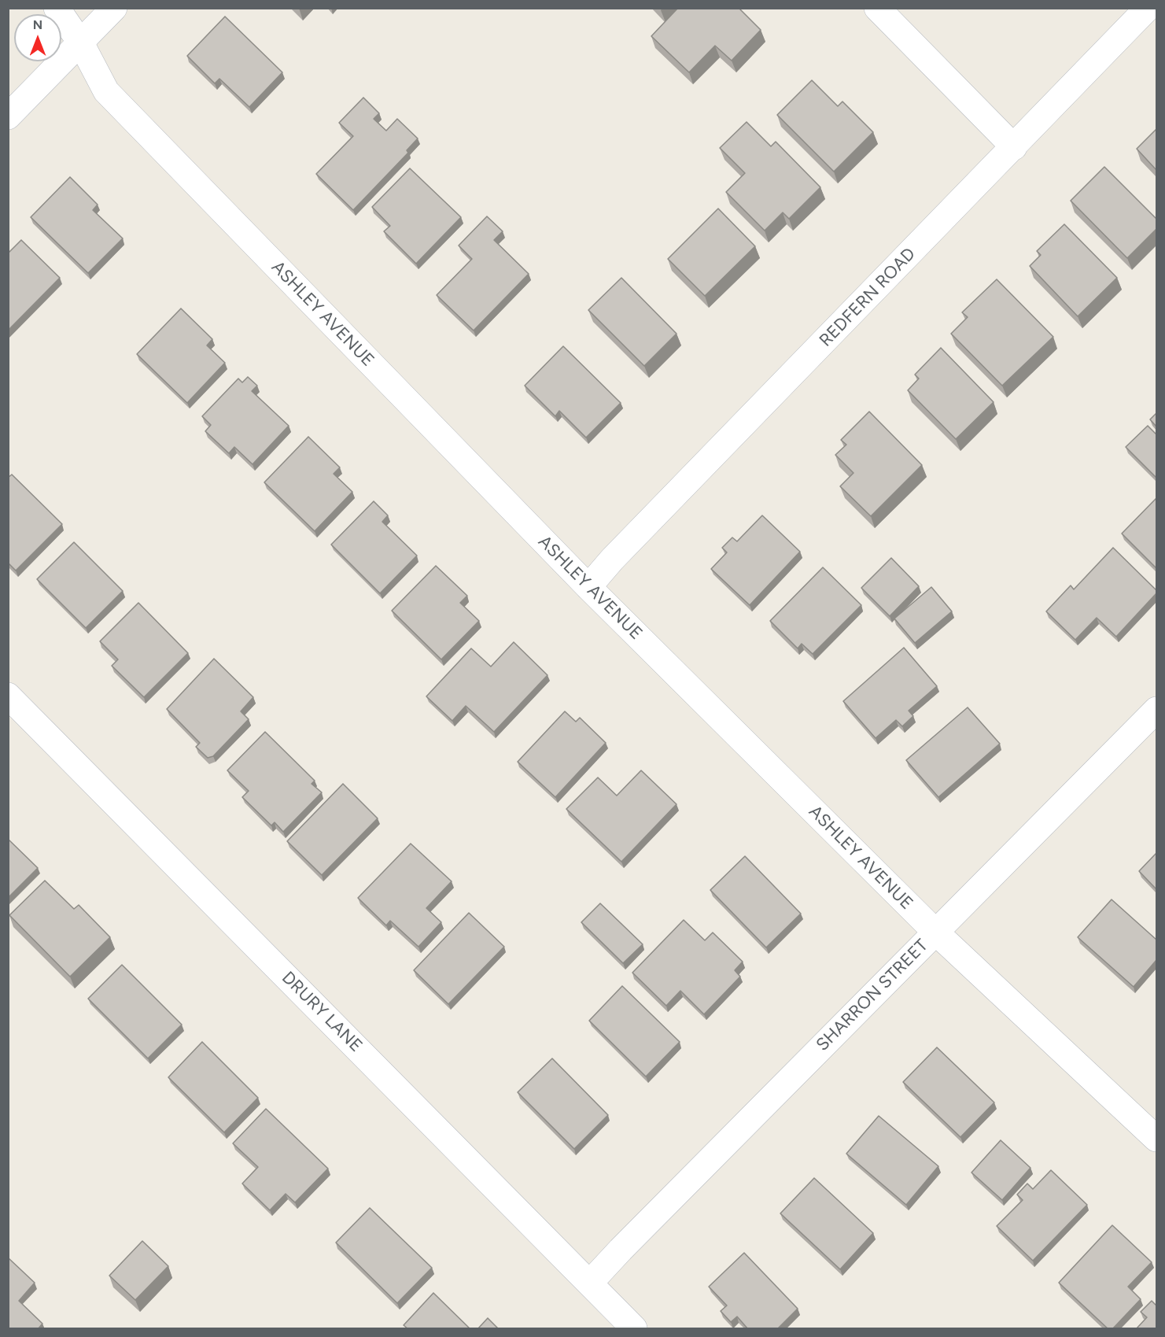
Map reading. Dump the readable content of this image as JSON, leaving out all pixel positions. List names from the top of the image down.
{
  "streets": {
    "street": [
      "REDFERN ROAD",
      "ASHLEY AVENUE",
      "SHARRON STREET",
      "DRURY LANE"
    ]
  },
  "crossings": [
    ["REDFERN ROAD", "ASHLEY AVENUE"],
    ["ASHLEY AVENUE", "SHARRON STREET"],
    ["SHARRON STREET", "DRURY LANE"]
  ],
  "north": "top"
}
